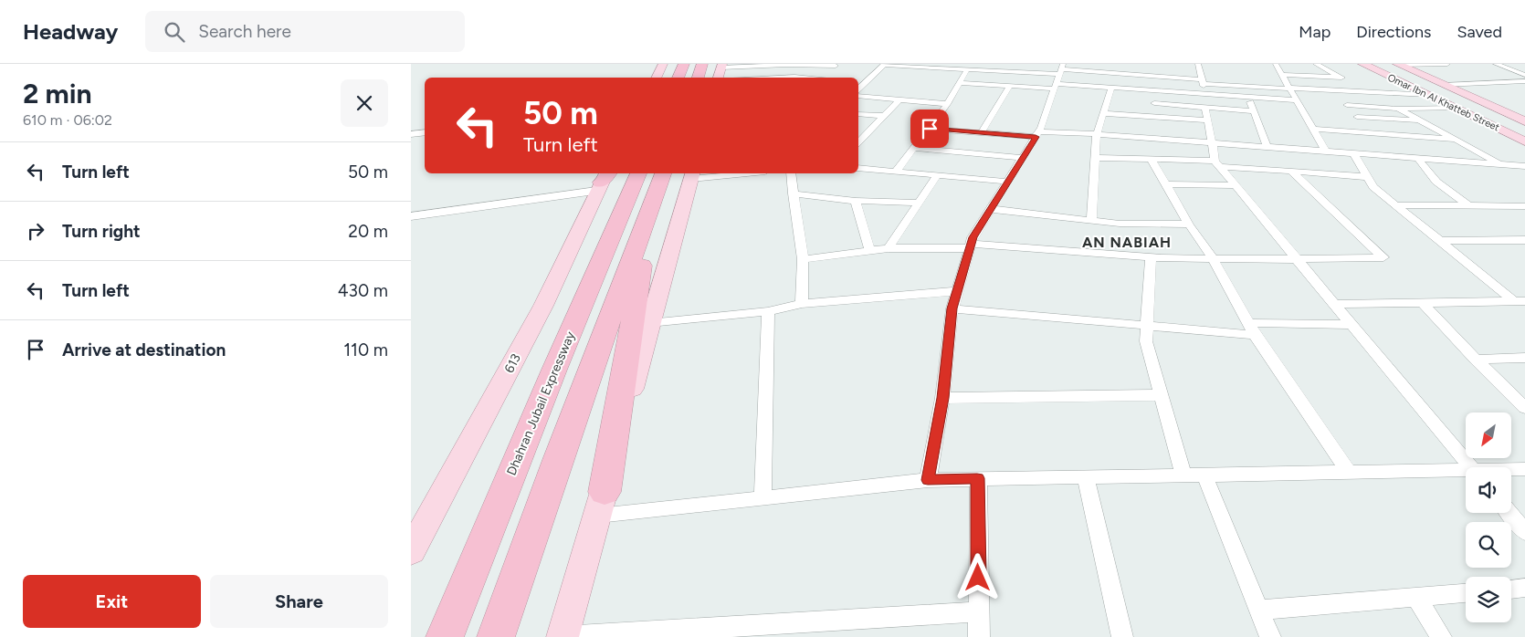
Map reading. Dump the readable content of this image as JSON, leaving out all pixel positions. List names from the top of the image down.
{
  "streets": {
    "highway": ["Dhahran Jubail Expressway"],
    "main road": ["Omar Ibn Al Khatteb Street", "613"]
  },
  "districts": ["AN NABIAH"],
  "north": "bottom left",
  "page": {
    "header": "Headway",
    "search": "Search here",
    "nav": ["Map", "Directions", "Saved"],
    "heading": ["2 min", "610 m · 06:02"],
    "turn": ["50 m", "Turn left"],
    "list": [
      {
        "name": "Turn left",
        "value": "50 m"
      },
      {
        "name": "Turn right",
        "value": "20 m"
      },
      {
        "name": "Turn left",
        "value": "430 m"
      },
      {
        "name": "Arrive at destination",
        "value": "110 m"
      }
    ],
    "buttons": ["Exit", "Share"]
  }
}
